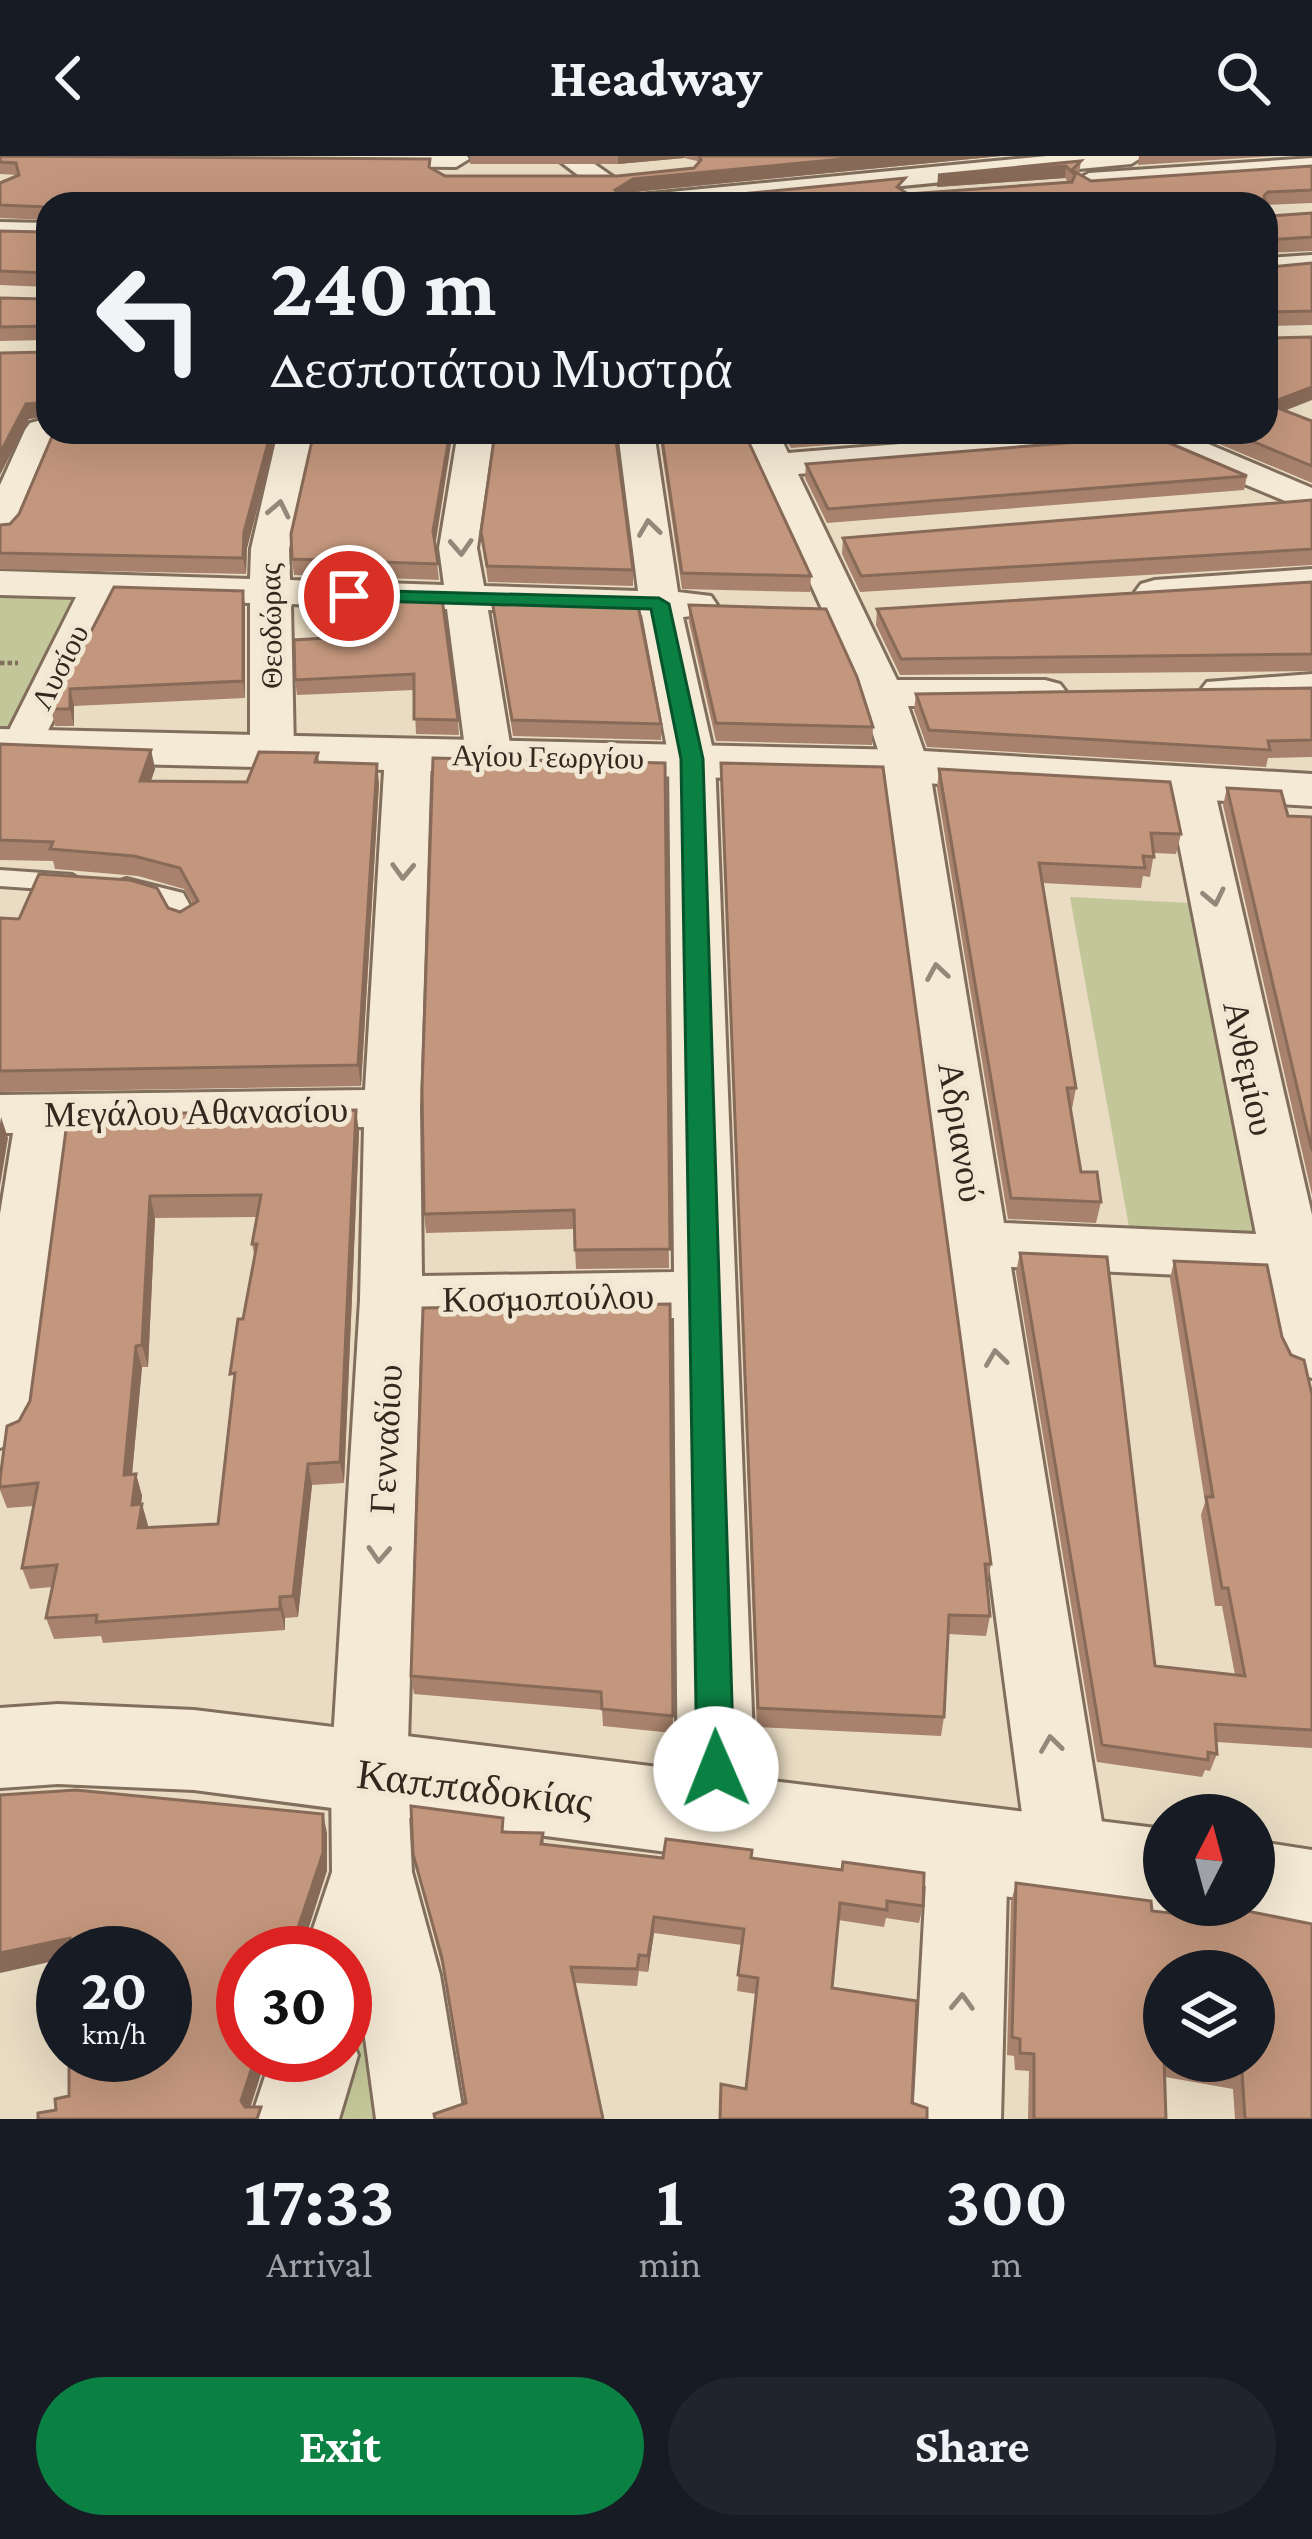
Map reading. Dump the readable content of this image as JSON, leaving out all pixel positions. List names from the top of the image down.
{
  "streets": {
    "street": [
      "Θεοδώρας",
      "Λυσίου",
      "Αγίου Γεωργίου",
      "Ανθεμίου",
      "Μεγάλου Αθανασίου",
      "Αδριανού",
      "Κοσμοπούλου",
      "Γενναδίου",
      "Καππαδοκίας"
    ]
  },
  "crossings": [
    ["Θεοδώρας", "Αγίου Γεωργίου"],
    ["Λυσίου", "Αγίου Γεωργίου"],
    ["Αγίου Γεωργίου", "Ανθεμίου"],
    ["Αγίου Γεωργίου", "Αδριανού"],
    ["Αγίου Γεωργίου", "Γενναδίου"],
    ["Μεγάλου Αθανασίου", "Γενναδίου"],
    ["Αδριανού", "Καππαδοκίας"],
    ["Κοσμοπούλου", "Γενναδίου"],
    ["Γενναδίου", "Καππαδοκίας"]
  ],
  "one_way": ["Ανθεμίου"],
  "north": "top",
  "page": {
    "header": "Headway",
    "turn": ["240 m", "Δεσποτάτου Μυστρά"],
    "speed": "20 km/h",
    "limit": "30",
    "eta": [
      "17:33",
      "Arrival",
      "1",
      "min",
      "300",
      "m"
    ],
    "buttons": ["Exit", "Share"]
  }
}
